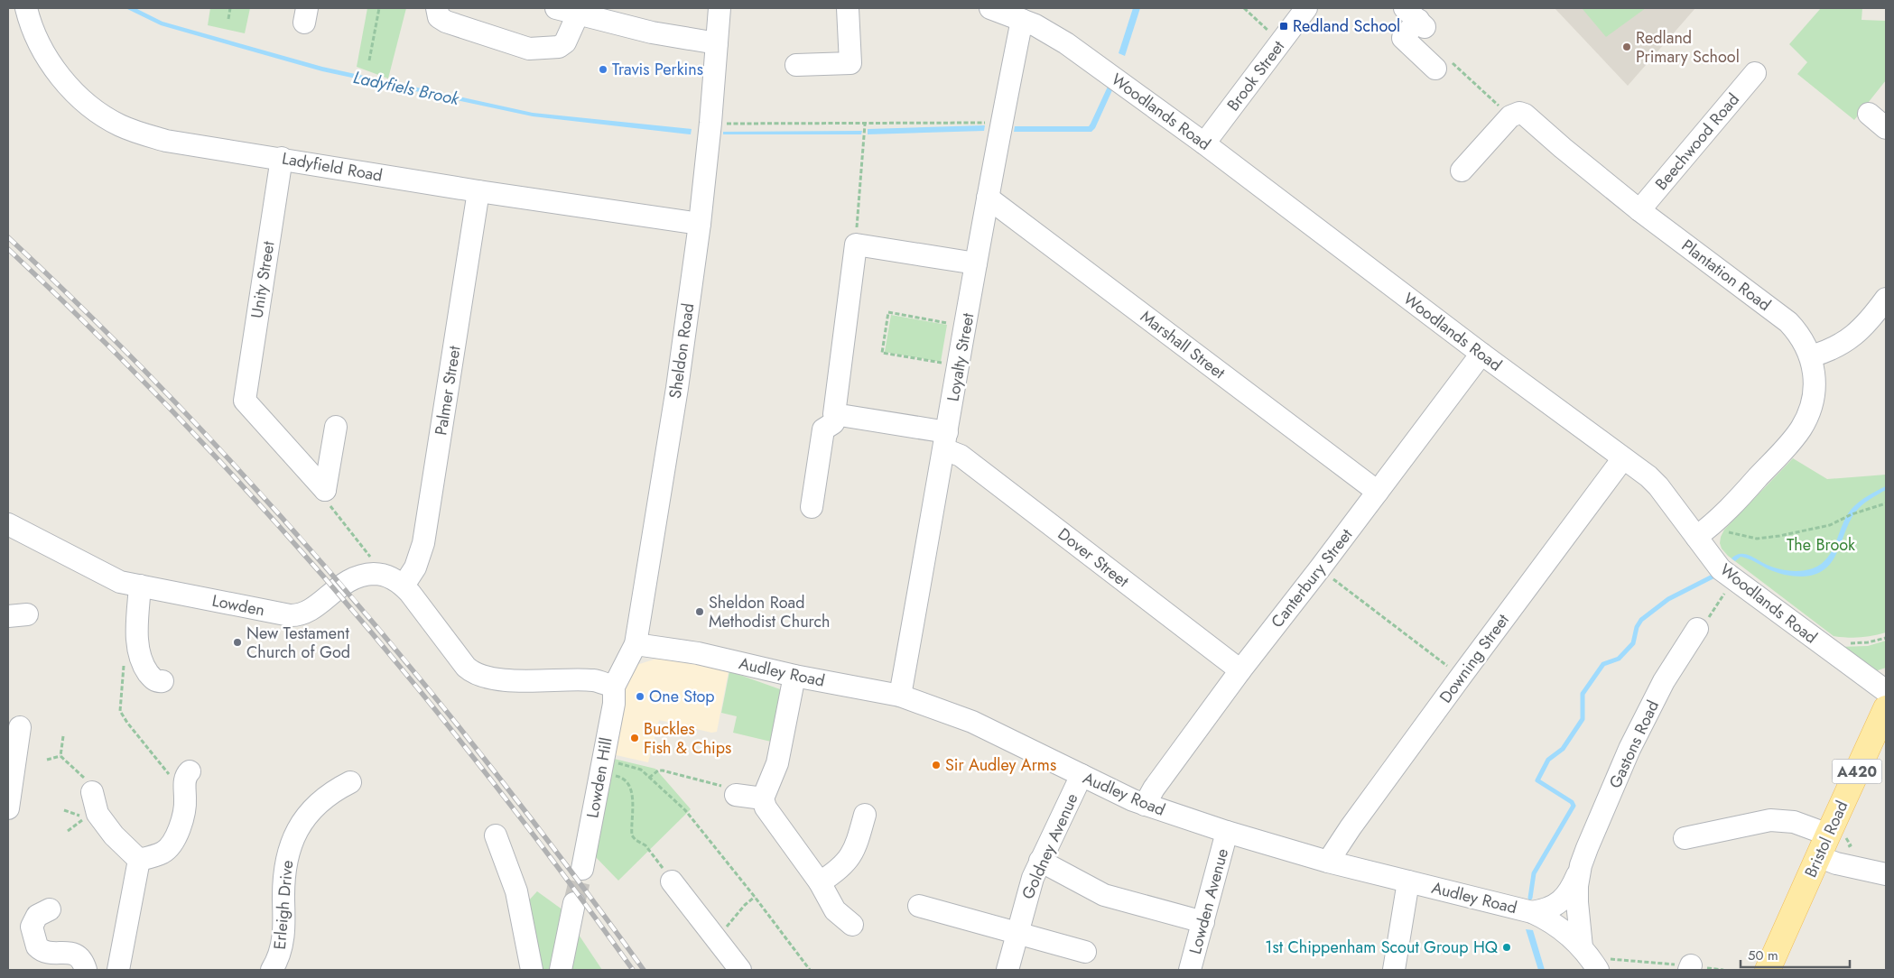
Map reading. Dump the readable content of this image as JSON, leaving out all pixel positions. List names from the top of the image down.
{
  "streets": {
    "main road": ["A420", "Bristol Road"],
    "street": [
      "Brook Street",
      "Woodlands Road",
      "Beechwood Road",
      "Ladyfield Road",
      "Plantation Road",
      "Unity Street",
      "Marshall Street",
      "Sheldon Road",
      "Loyalty Street",
      "Palmer Street",
      "Dover Street",
      "Canterbury Street",
      "Lowden",
      "Downing Street",
      "Audley Road",
      "Gastons Road",
      "Lowden Hill",
      "Goldney Avenue",
      "Lowden Avenue",
      "Erleigh Drive"
    ]
  },
  "crossings": [
    ["Brook Street", "Woodlands Road"],
    ["Woodlands Road", "Plantation Road"],
    ["Woodlands Road", "Loyalty Street"],
    ["Woodlands Road", "Canterbury Street"],
    ["Woodlands Road", "Downing Street"],
    ["Beechwood Road", "Plantation Road"],
    ["Ladyfield Road", "Unity Street"],
    ["Ladyfield Road", "Sheldon Road"],
    ["Ladyfield Road", "Palmer Street"],
    ["Marshall Street", "Loyalty Street"],
    ["Marshall Street", "Canterbury Street"],
    ["Sheldon Road", "Audley Road"],
    ["Sheldon Road", "Lowden Hill"],
    ["Loyalty Street", "Dover Street"],
    ["Loyalty Street", "Audley Road"],
    ["Dover Street", "Canterbury Street"],
    ["Canterbury Street", "Audley Road"],
    ["Downing Street", "Audley Road"],
    ["Audley Road", "Gastons Road"],
    ["Audley Road", "Goldney Avenue"],
    ["Audley Road", "Lowden Avenue"]
  ],
  "water": ["Ladyfiels Brook"],
  "parks": ["The Brook"],
  "places": {
    "transit": ["Redland School"],
    "other": [
      "Redland Primary School",
      "Travis Perkins",
      "Sheldon Road Methodist Church",
      "New Testament Church of God",
      "One Stop",
      "Buckles Fish & Chips",
      "Sir Audley Arms",
      "1st Chippenham Scout Group HQ"
    ]
  },
  "scale_bar": "50 m"
}
